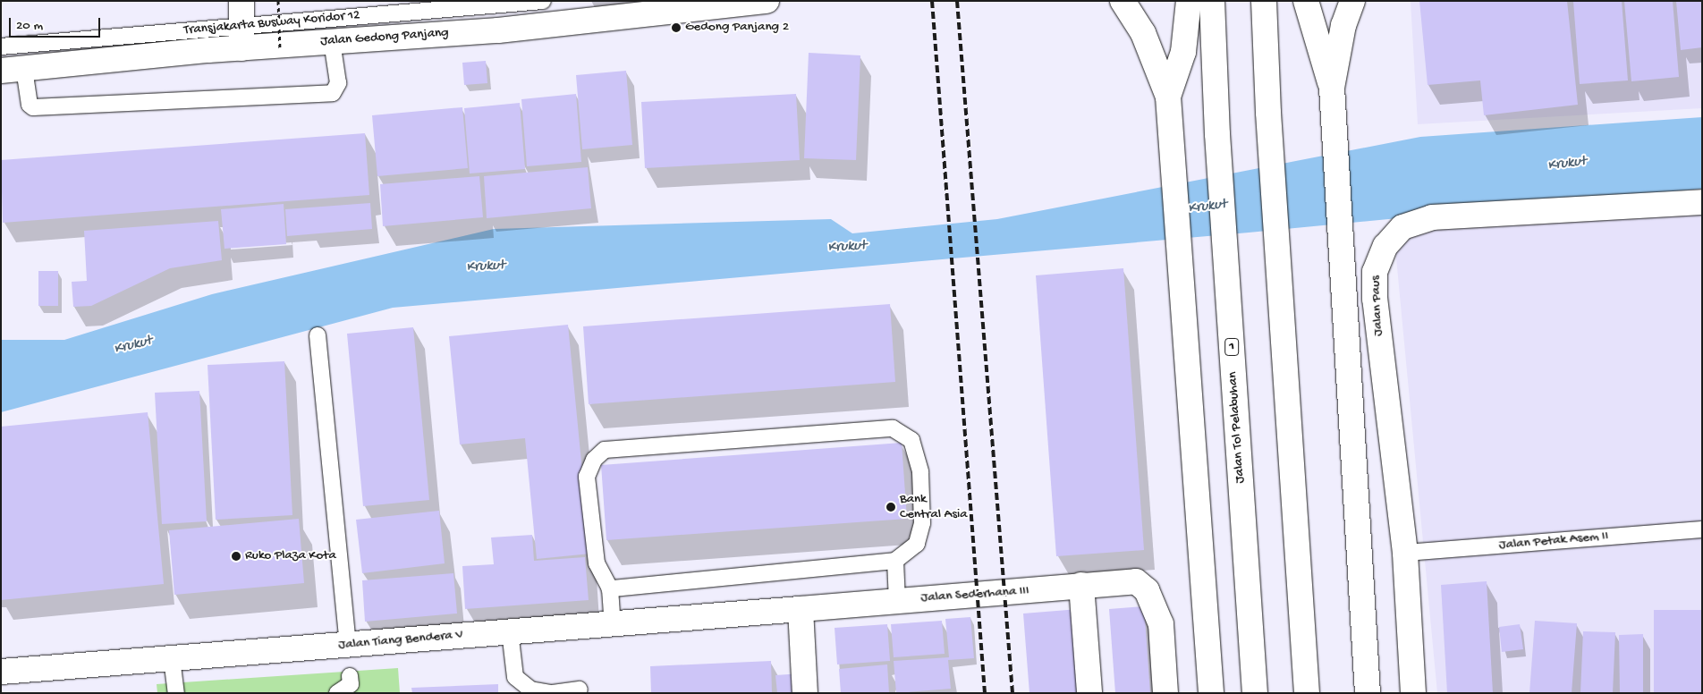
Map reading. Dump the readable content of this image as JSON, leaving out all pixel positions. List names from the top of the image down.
{
  "streets": {
    "main road": [
      "Jalan Gedong Panjang",
      "Jalan Paus",
      "1",
      "Jalan Tol Pelabuhan",
      "Jalan Sederhana III",
      "Jalan Tiang Bendera V"
    ],
    "lane": ["Transjakarta Busway Koridor 12", "Jalan Petak Asem II"]
  },
  "crossings": [
    ["Transjakarta Busway Koridor 12", "Jalan Gedong Panjang"],
    ["Jalan Paus", "Jalan Petak Asem II"],
    ["Jalan Sederhana III", "Jalan Tiang Bendera V"]
  ],
  "water": ["Krukut"],
  "places": ["Gedong Panjang 2", "Bank Central Asia", "Ruko Plaza Kota"],
  "scale_bar": "20 m"
}
